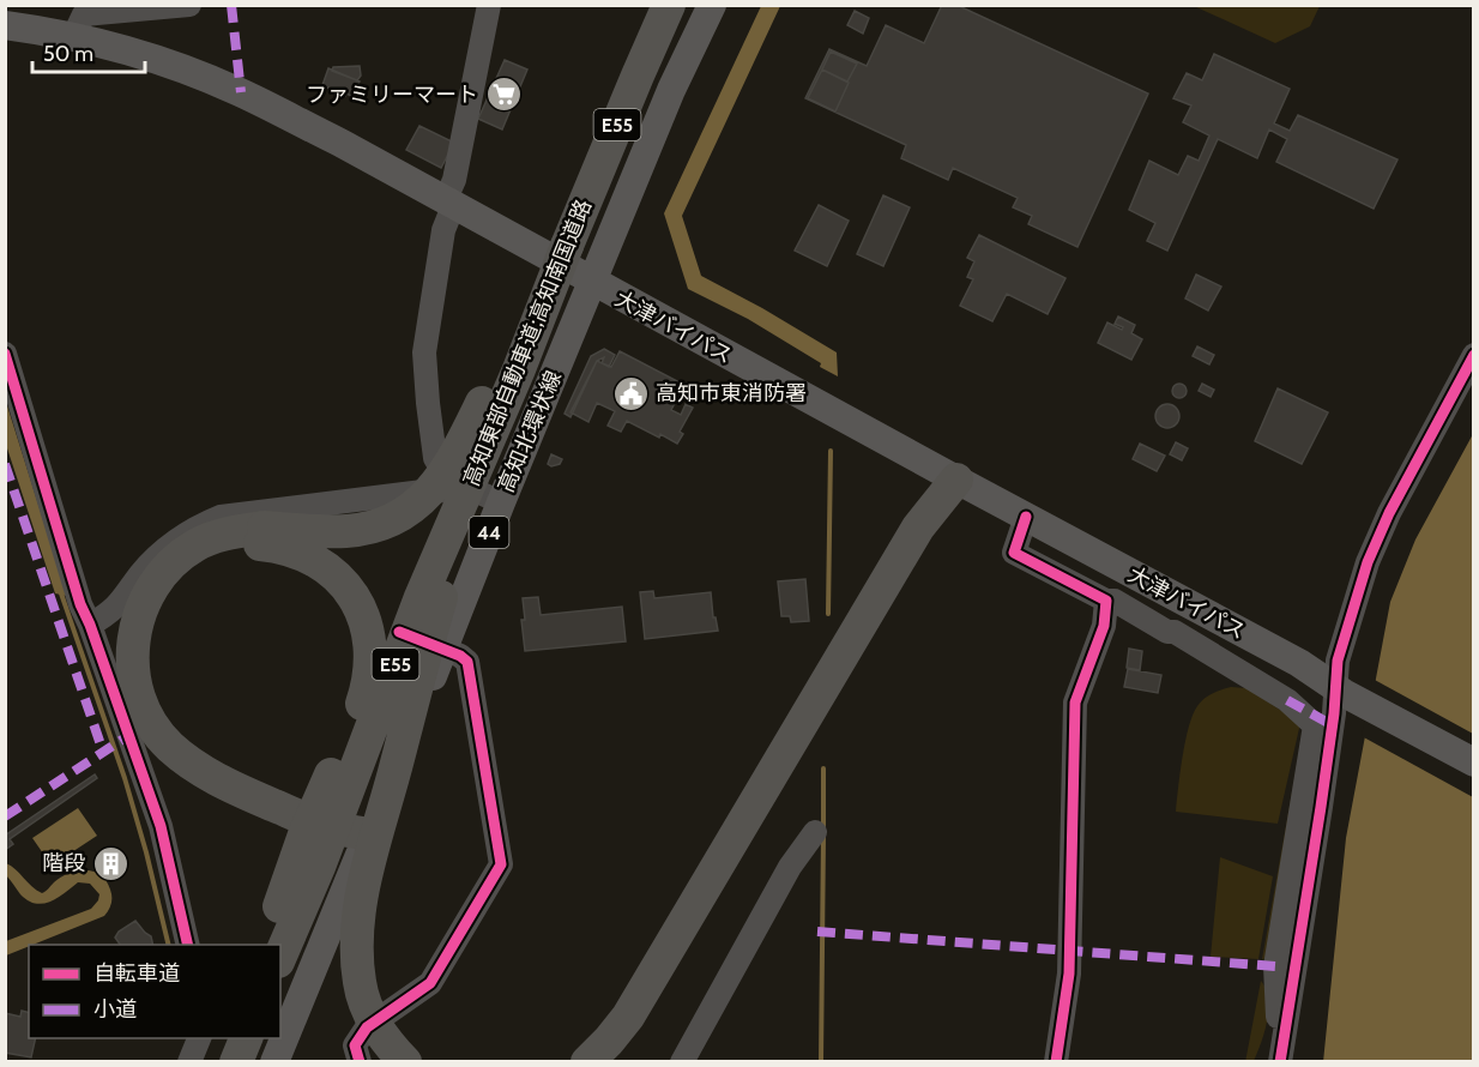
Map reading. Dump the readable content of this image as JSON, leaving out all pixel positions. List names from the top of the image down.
{
  "streets": {
    "highway": ["E55", "高知東部自動車道;高知南国道路"],
    "main road": ["大津バイパス", "高知北環状線", "44"]
  },
  "crossings": [
    ["大津バイパス", "高知東部自動車道;高知南国道路"],
    ["大津バイパス", "高知北環状線"],
    ["大津バイパス", "44"],
    ["高知東部自動車道;高知南国道路", "44"]
  ],
  "places": {
    "supermarket": ["ファミリーマート"],
    "public building": ["高知市東消防署"],
    "building": ["階段"]
  },
  "legend": ["自転車道", "小道"],
  "scale_bar": "50 m"
}
